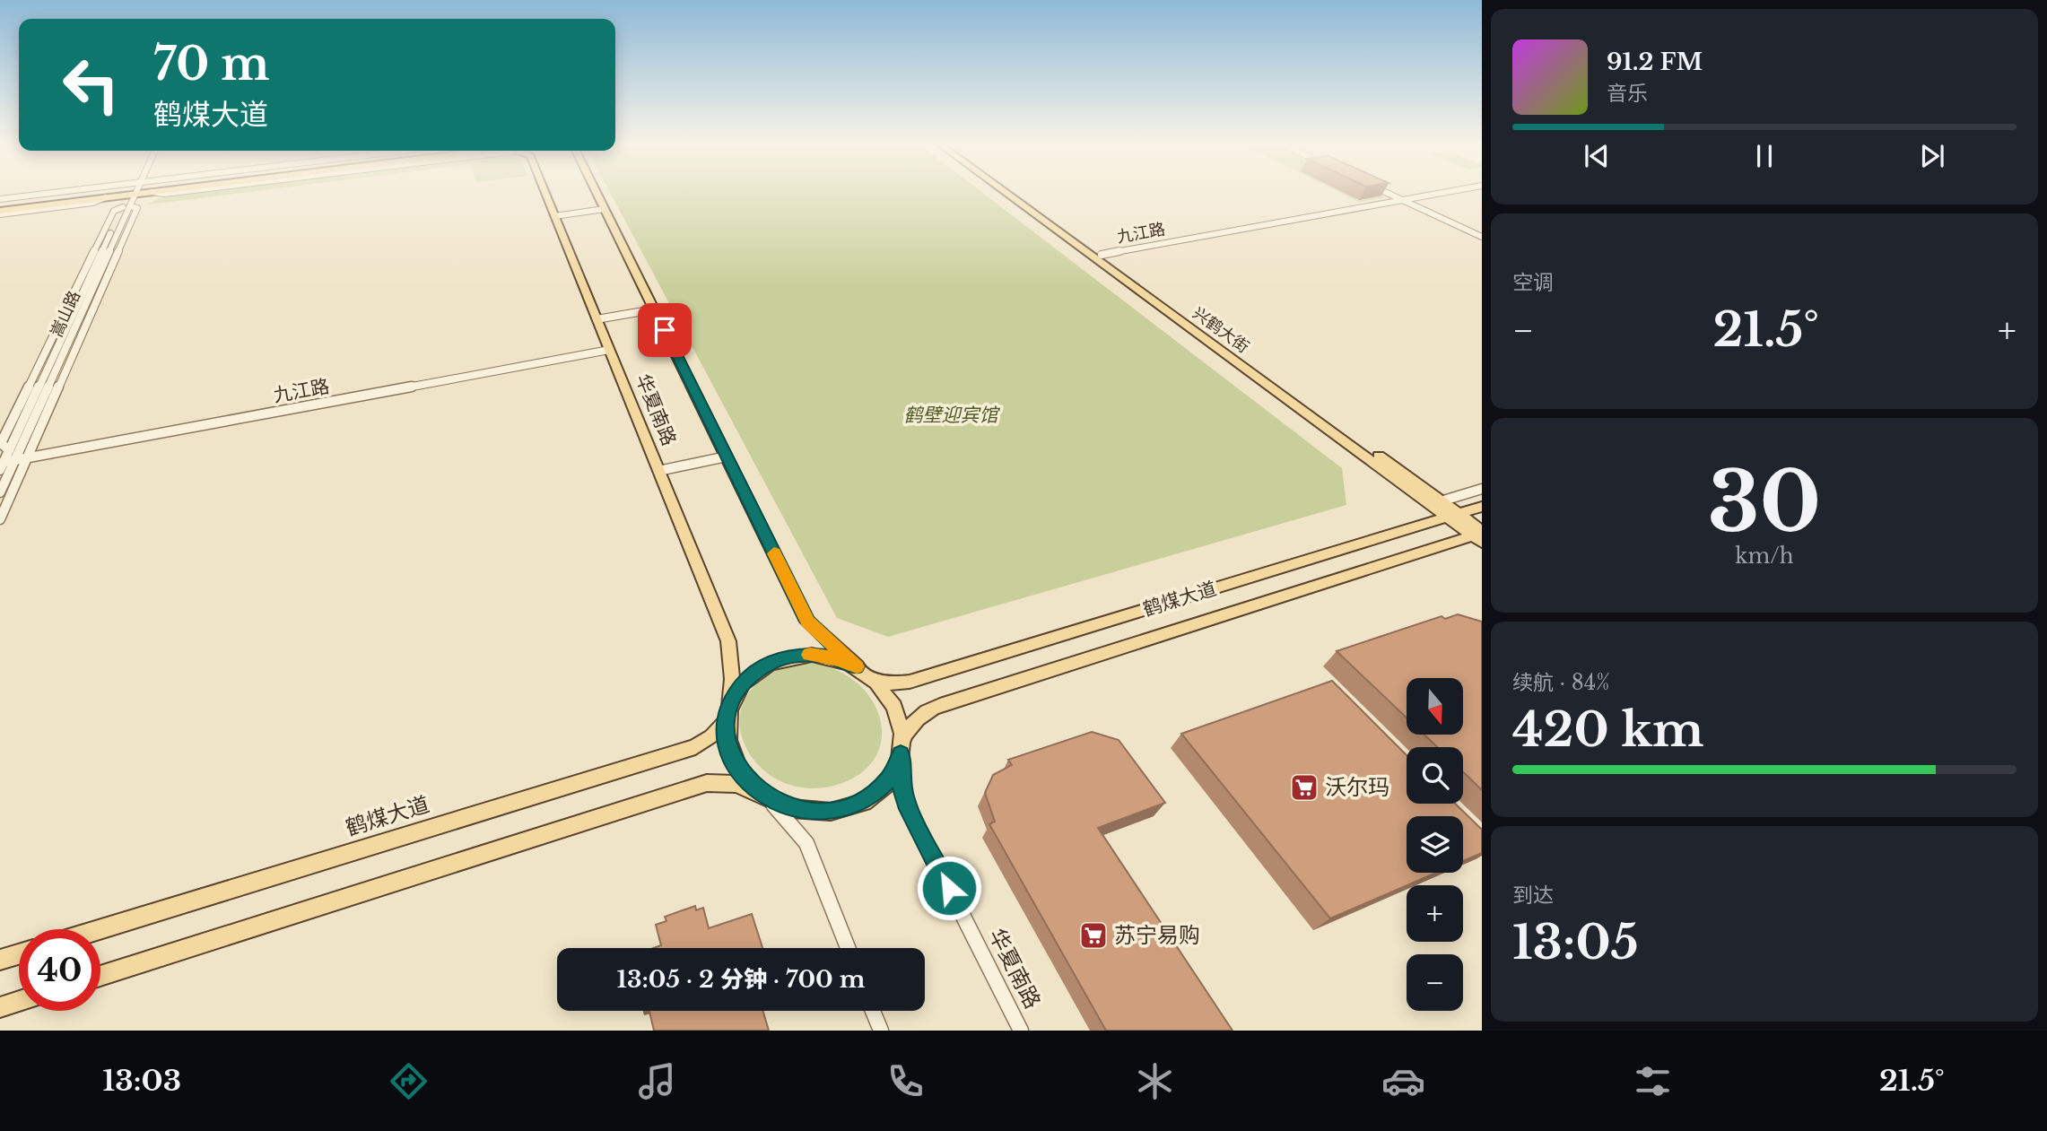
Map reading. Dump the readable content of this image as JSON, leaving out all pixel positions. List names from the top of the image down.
{
  "streets": {
    "main road": ["兴鹤大街", "华夏南路", "鹤煤大道"],
    "street": ["九江路", "嵩山路"]
  },
  "crossings": [
    ["九江路", "嵩山路"],
    ["九江路", "兴鹤大街"],
    ["九江路", "华夏南路"],
    ["兴鹤大街", "鹤煤大道"],
    ["华夏南路", "鹤煤大道"]
  ],
  "parks": ["鹤壁迎宾馆"],
  "places": {
    "supermarket": ["沃尔玛", "苏宁易购"]
  },
  "north": "bottom",
  "page": {
    "turn": ["70 m", "鹤煤大道"],
    "song": ["91.2 FM", "音乐"],
    "tile": [
      "空调",
      ["30", "km/h"],
      ["续航 · 84%", "420 km"],
      ["到达", "13:05"]
    ],
    "heat": ["−", "21.5°", "+"],
    "map_buttons": ["+", "−"],
    "limit": "40",
    "trip": "13:05 · 2 分钟 · 700 m",
    "tabs": ["13:03", "21.5°"]
  }
}
